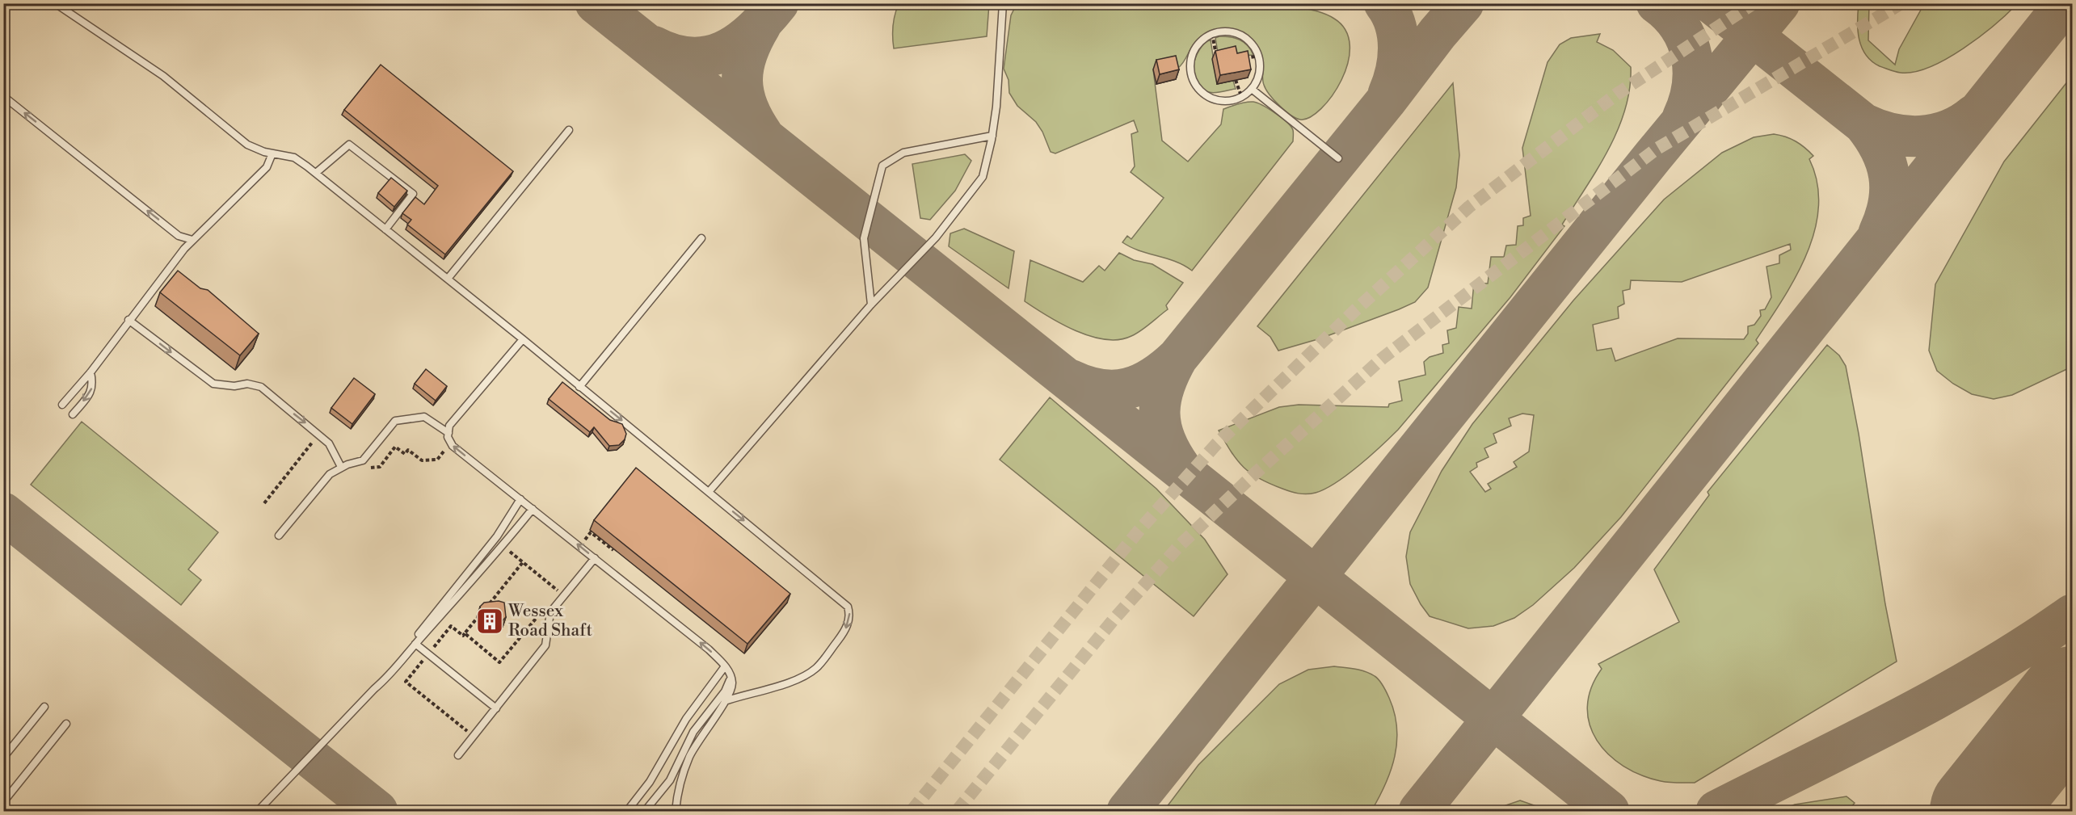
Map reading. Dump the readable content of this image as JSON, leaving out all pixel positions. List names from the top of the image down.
{
  "places": {
    "building": ["Wessex Road Shaft"]
  }
}
